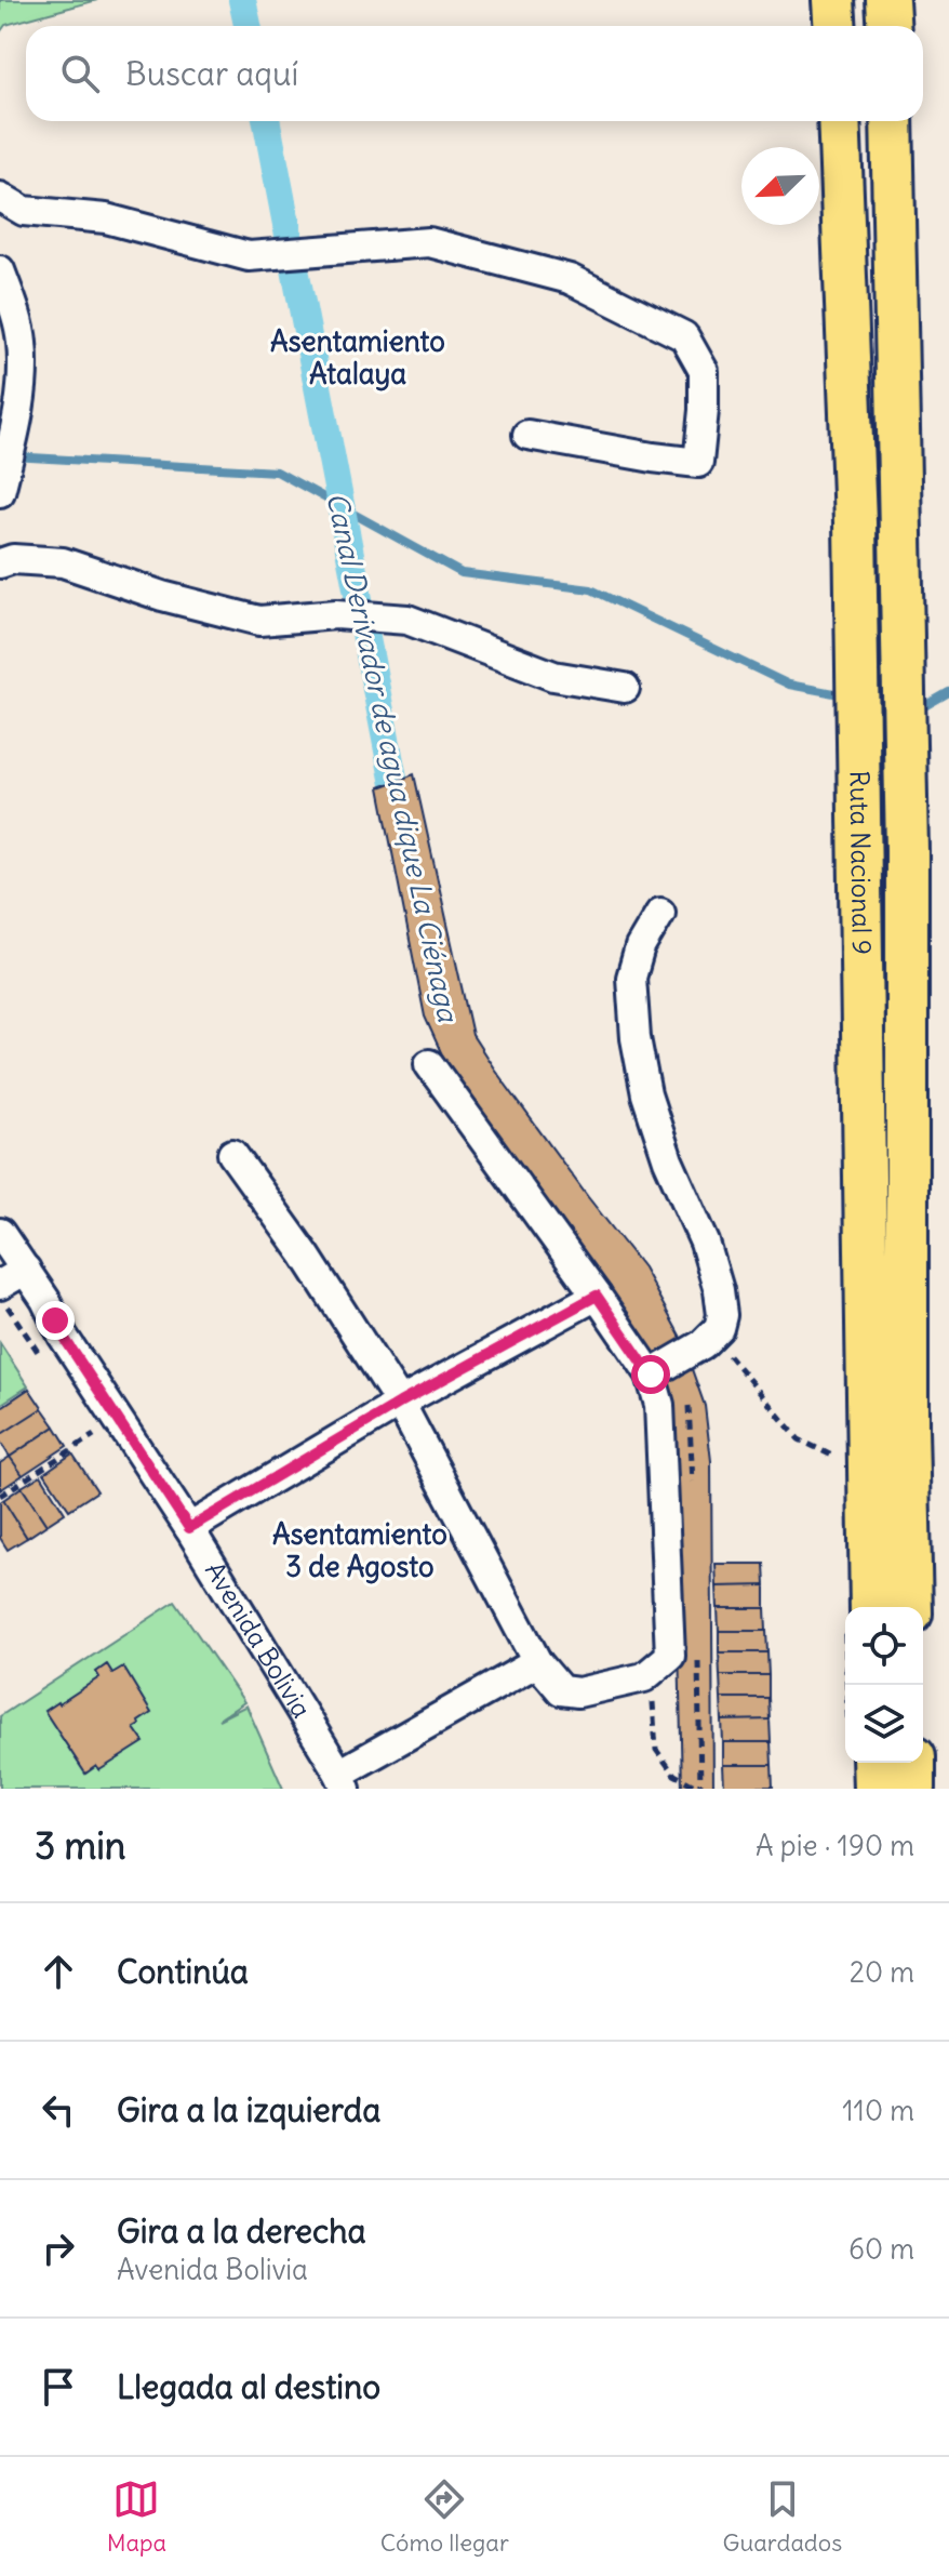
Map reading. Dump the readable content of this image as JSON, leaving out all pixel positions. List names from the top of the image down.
{
  "streets": {
    "highway": ["Ruta Nacional 9"],
    "street": ["Avenida Bolivia"]
  },
  "districts": ["Asentamiento Atalaya", "Asentamiento 3 de Agosto"],
  "water": ["Canal Derivador de agua dique La Ciénaga"],
  "north": "bottom left",
  "page": {
    "search": "Buscar aquí",
    "heading": ["3 min", "A pie · 190 m"],
    "list": [
      ["Continúa", "20 m"],
      ["Gira a la izquierda", "110 m"],
      ["Gira a la derecha", "Avenida Bolivia", "60 m"],
      "Llegada al destino"
    ],
    "nav": ["Mapa", "Cómo llegar", "Guardados"]
  }
}
